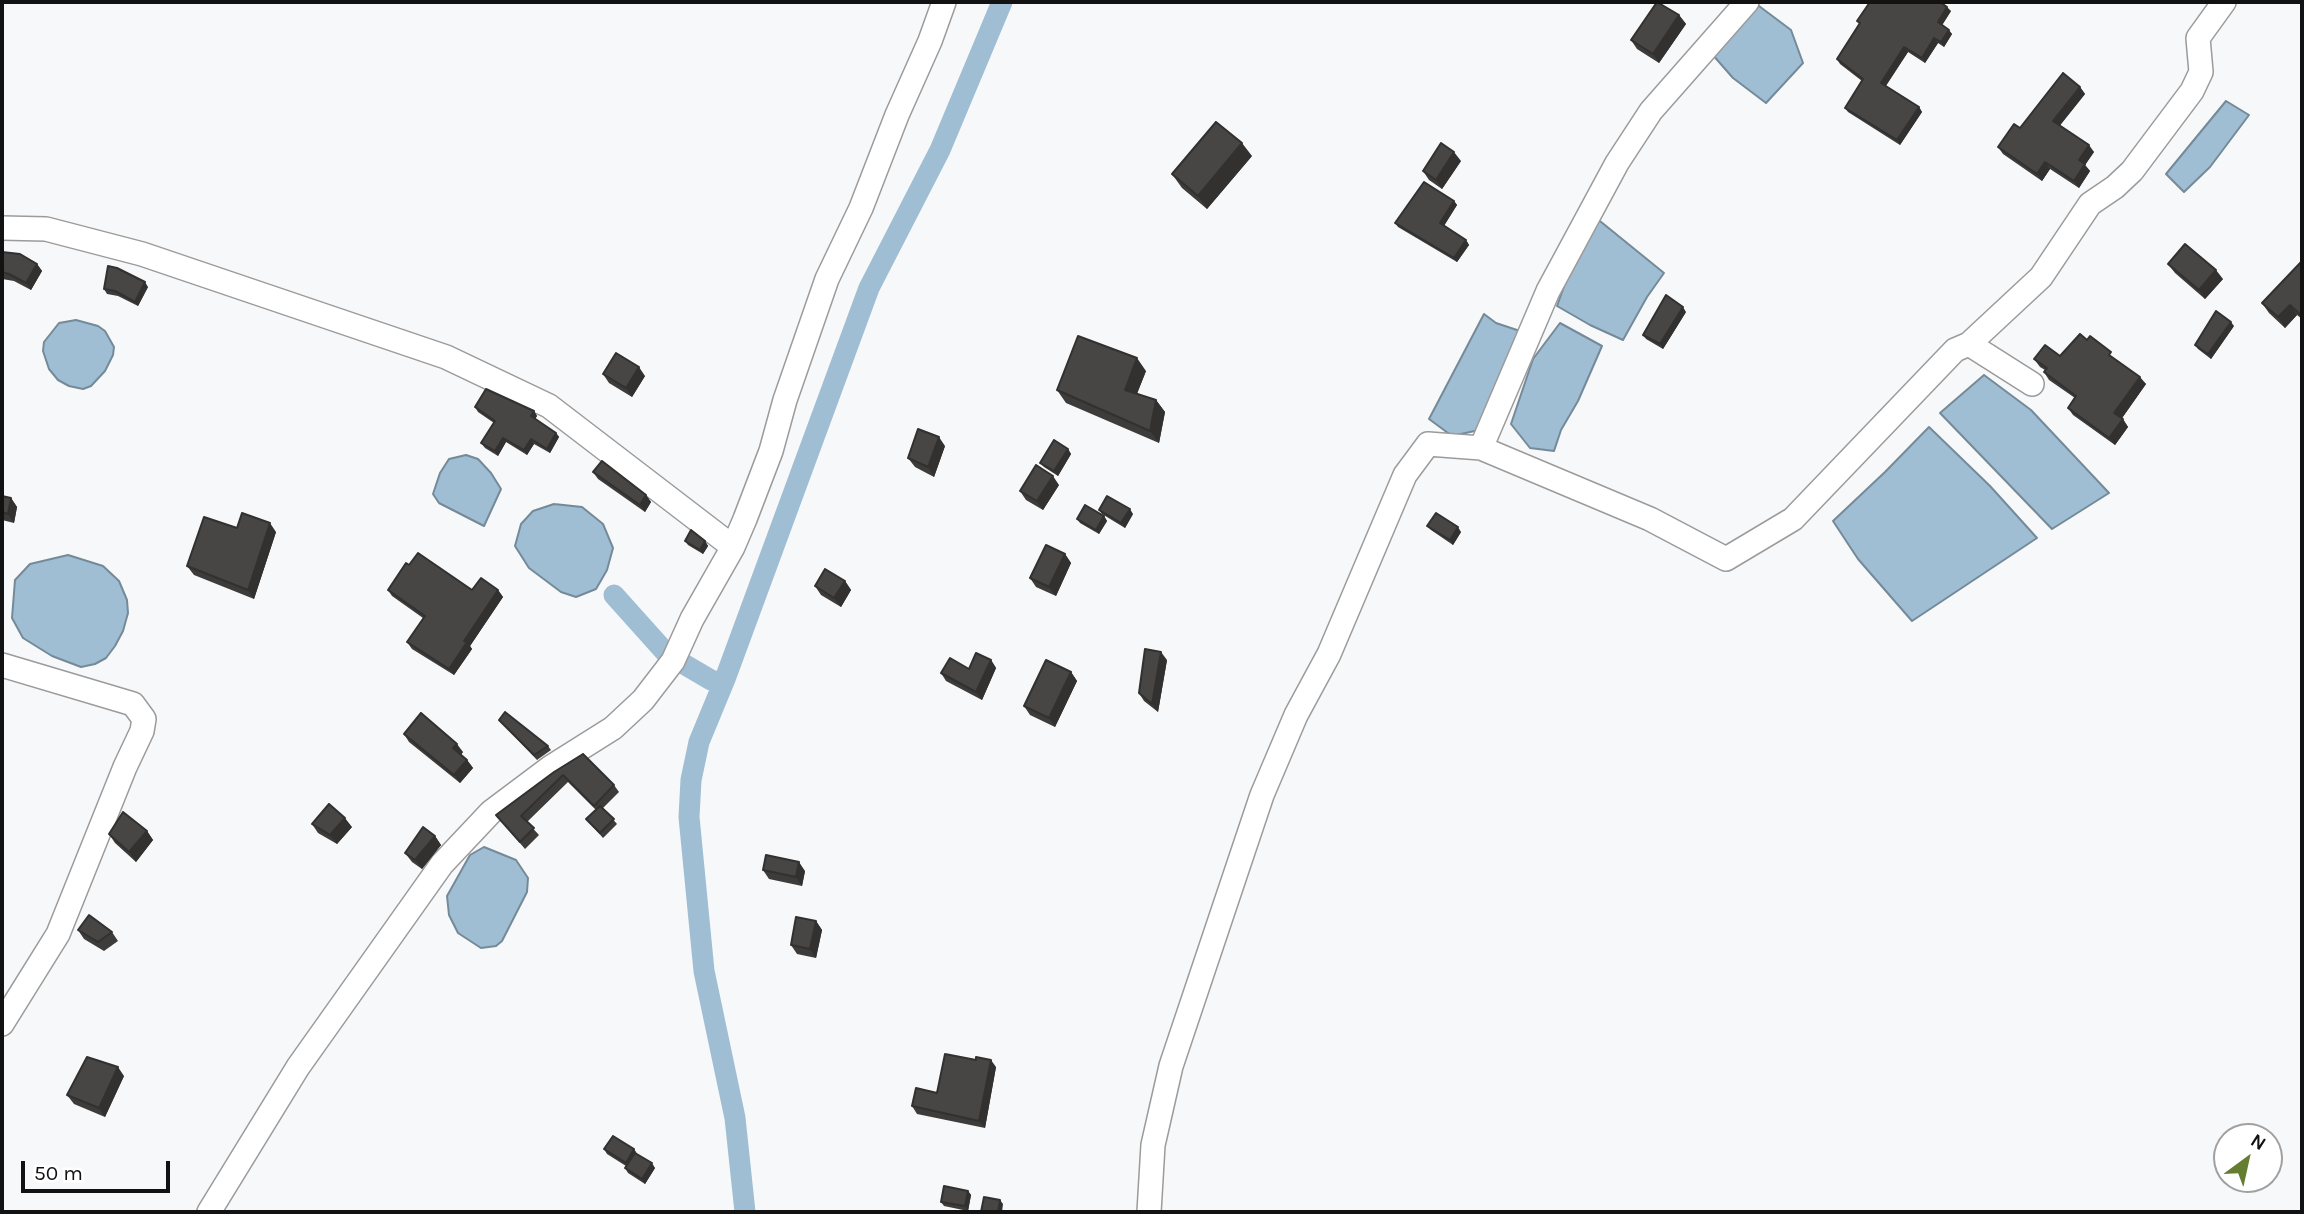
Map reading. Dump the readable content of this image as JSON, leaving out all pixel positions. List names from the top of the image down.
{
  "scale_bar": "50 m",
  "north": "top right"
}
